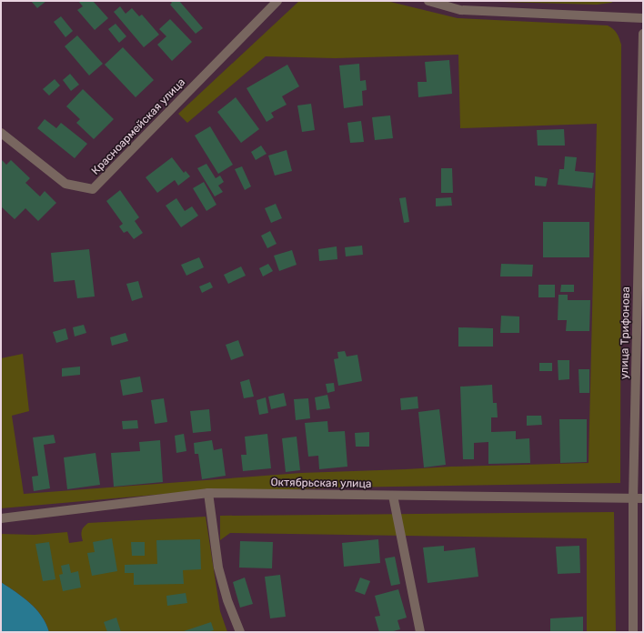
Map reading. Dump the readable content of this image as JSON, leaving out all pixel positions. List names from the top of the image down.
{
  "streets": {
    "street": ["Красноармейская улица", "улица Трифонова", "Октябрьская улица"]
  },
  "crossings": [
    ["улица Трифонова", "Октябрьская улица"]
  ]
}
